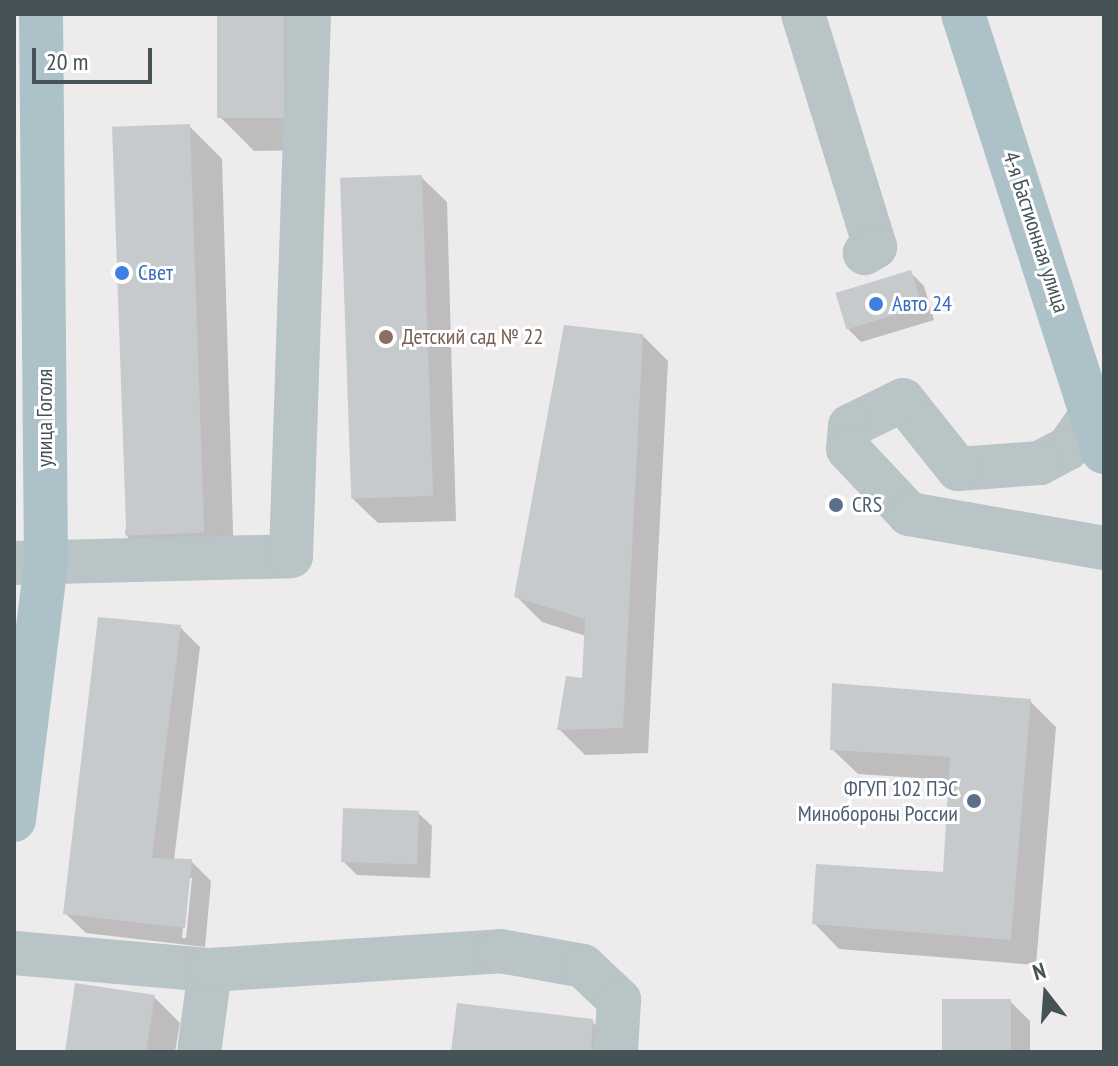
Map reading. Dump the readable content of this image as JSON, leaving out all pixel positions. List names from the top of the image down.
{
  "streets": {
    "main road": ["4-я Бастионная улица", "улица Гоголя"]
  },
  "places": [
    "Свет",
    "Авто 24",
    "Детский сад № 22",
    "CRS",
    "ФГУП 102 ПЭС Минобороны России"
  ],
  "scale_bar": "20 m",
  "north": "top"
}
